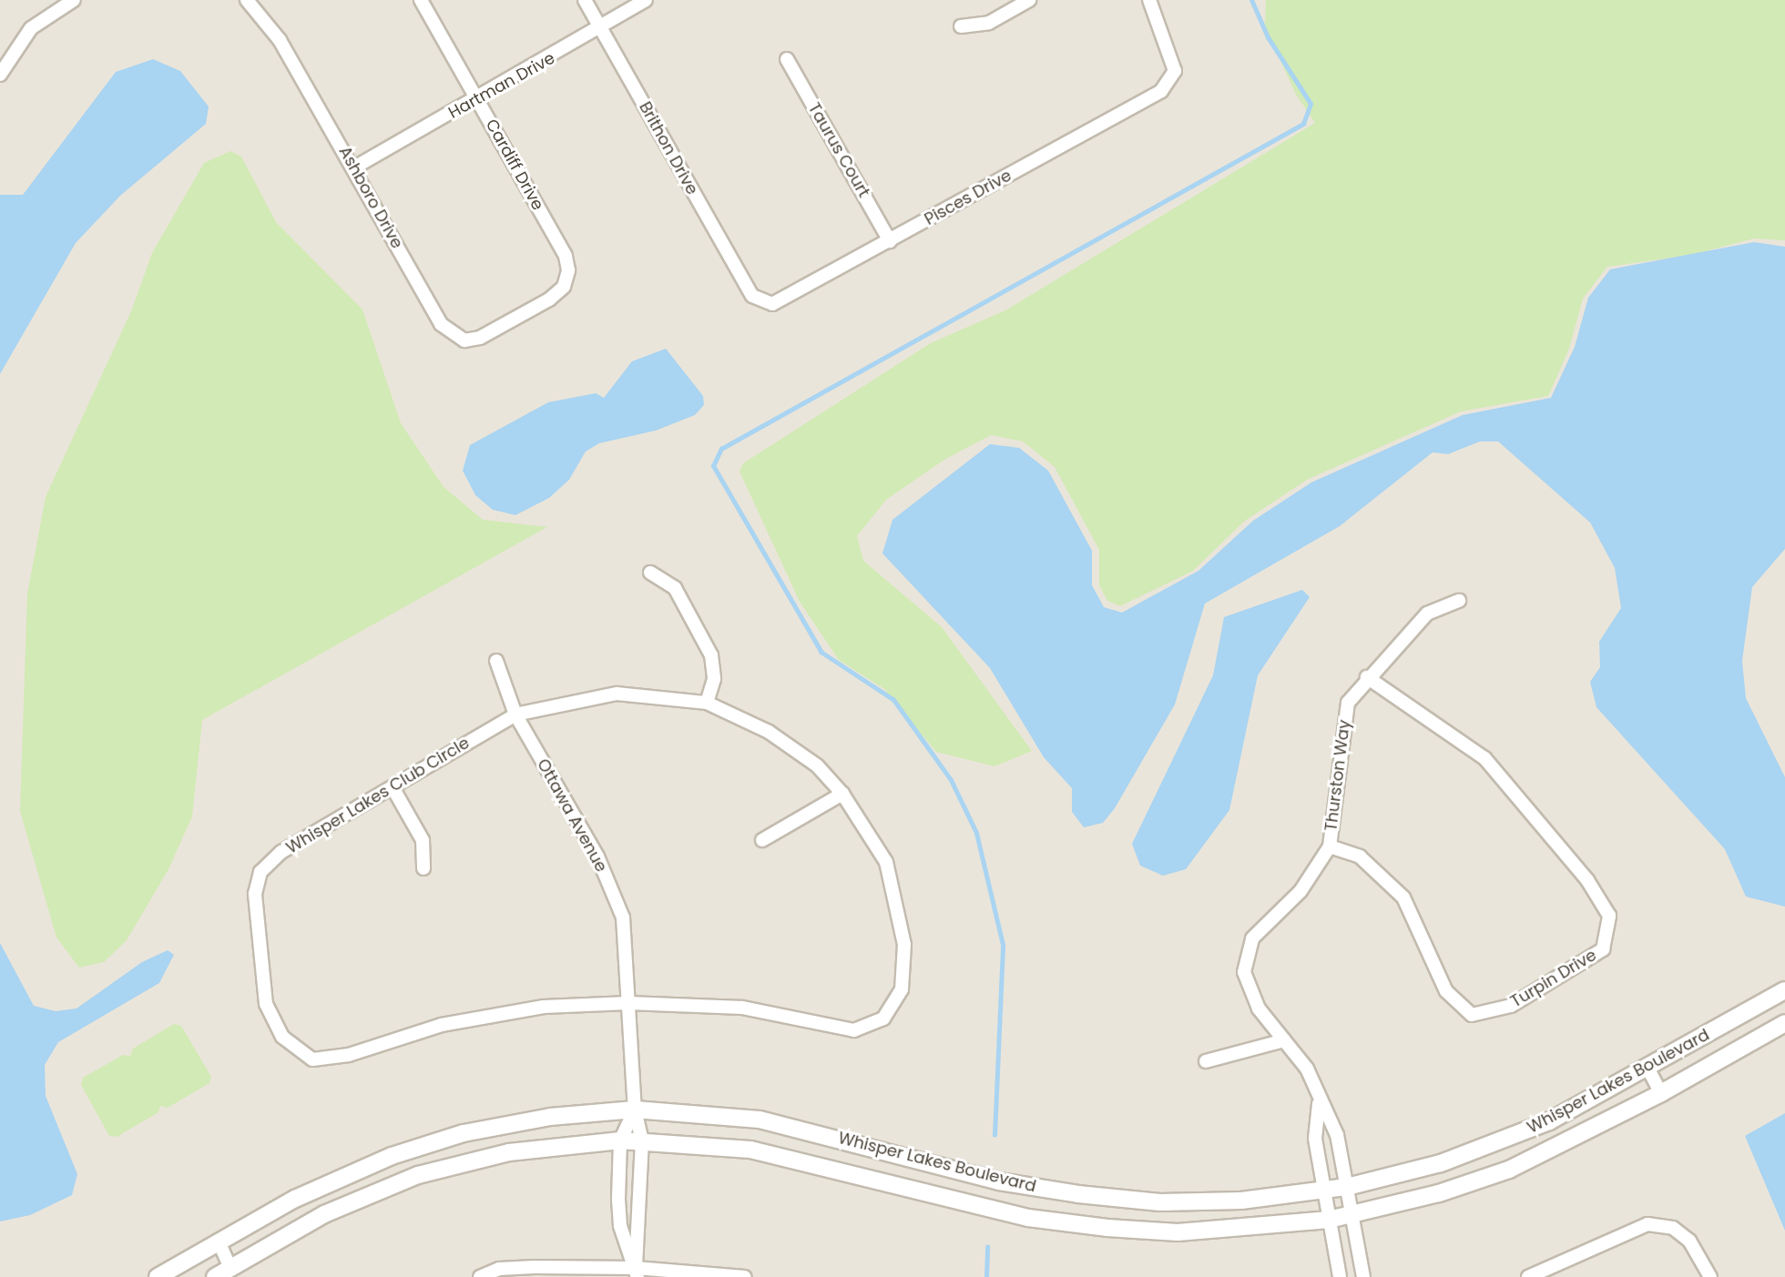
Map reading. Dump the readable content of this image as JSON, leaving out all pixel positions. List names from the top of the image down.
{
  "streets": {
    "street": [
      "Hartman Drive",
      "Brithon Drive",
      "Taurus Court",
      "Cardiff Drive",
      "Ashboro Drive",
      "Pisces Drive",
      "Thurston Way",
      "Whisper Lakes Club Circle",
      "Ottawa Avenue",
      "Turpin Drive",
      "Whisper Lakes Boulevard"
    ]
  },
  "crossings": [
    ["Hartman Drive", "Brithon Drive"],
    ["Hartman Drive", "Cardiff Drive"],
    ["Hartman Drive", "Ashboro Drive"],
    ["Brithon Drive", "Pisces Drive"],
    ["Taurus Court", "Pisces Drive"],
    ["Cardiff Drive", "Ashboro Drive"],
    ["Thurston Way", "Turpin Drive"],
    ["Thurston Way", "Whisper Lakes Boulevard"],
    ["Whisper Lakes Club Circle", "Ottawa Avenue"],
    ["Ottawa Avenue", "Whisper Lakes Boulevard"]
  ]
}
